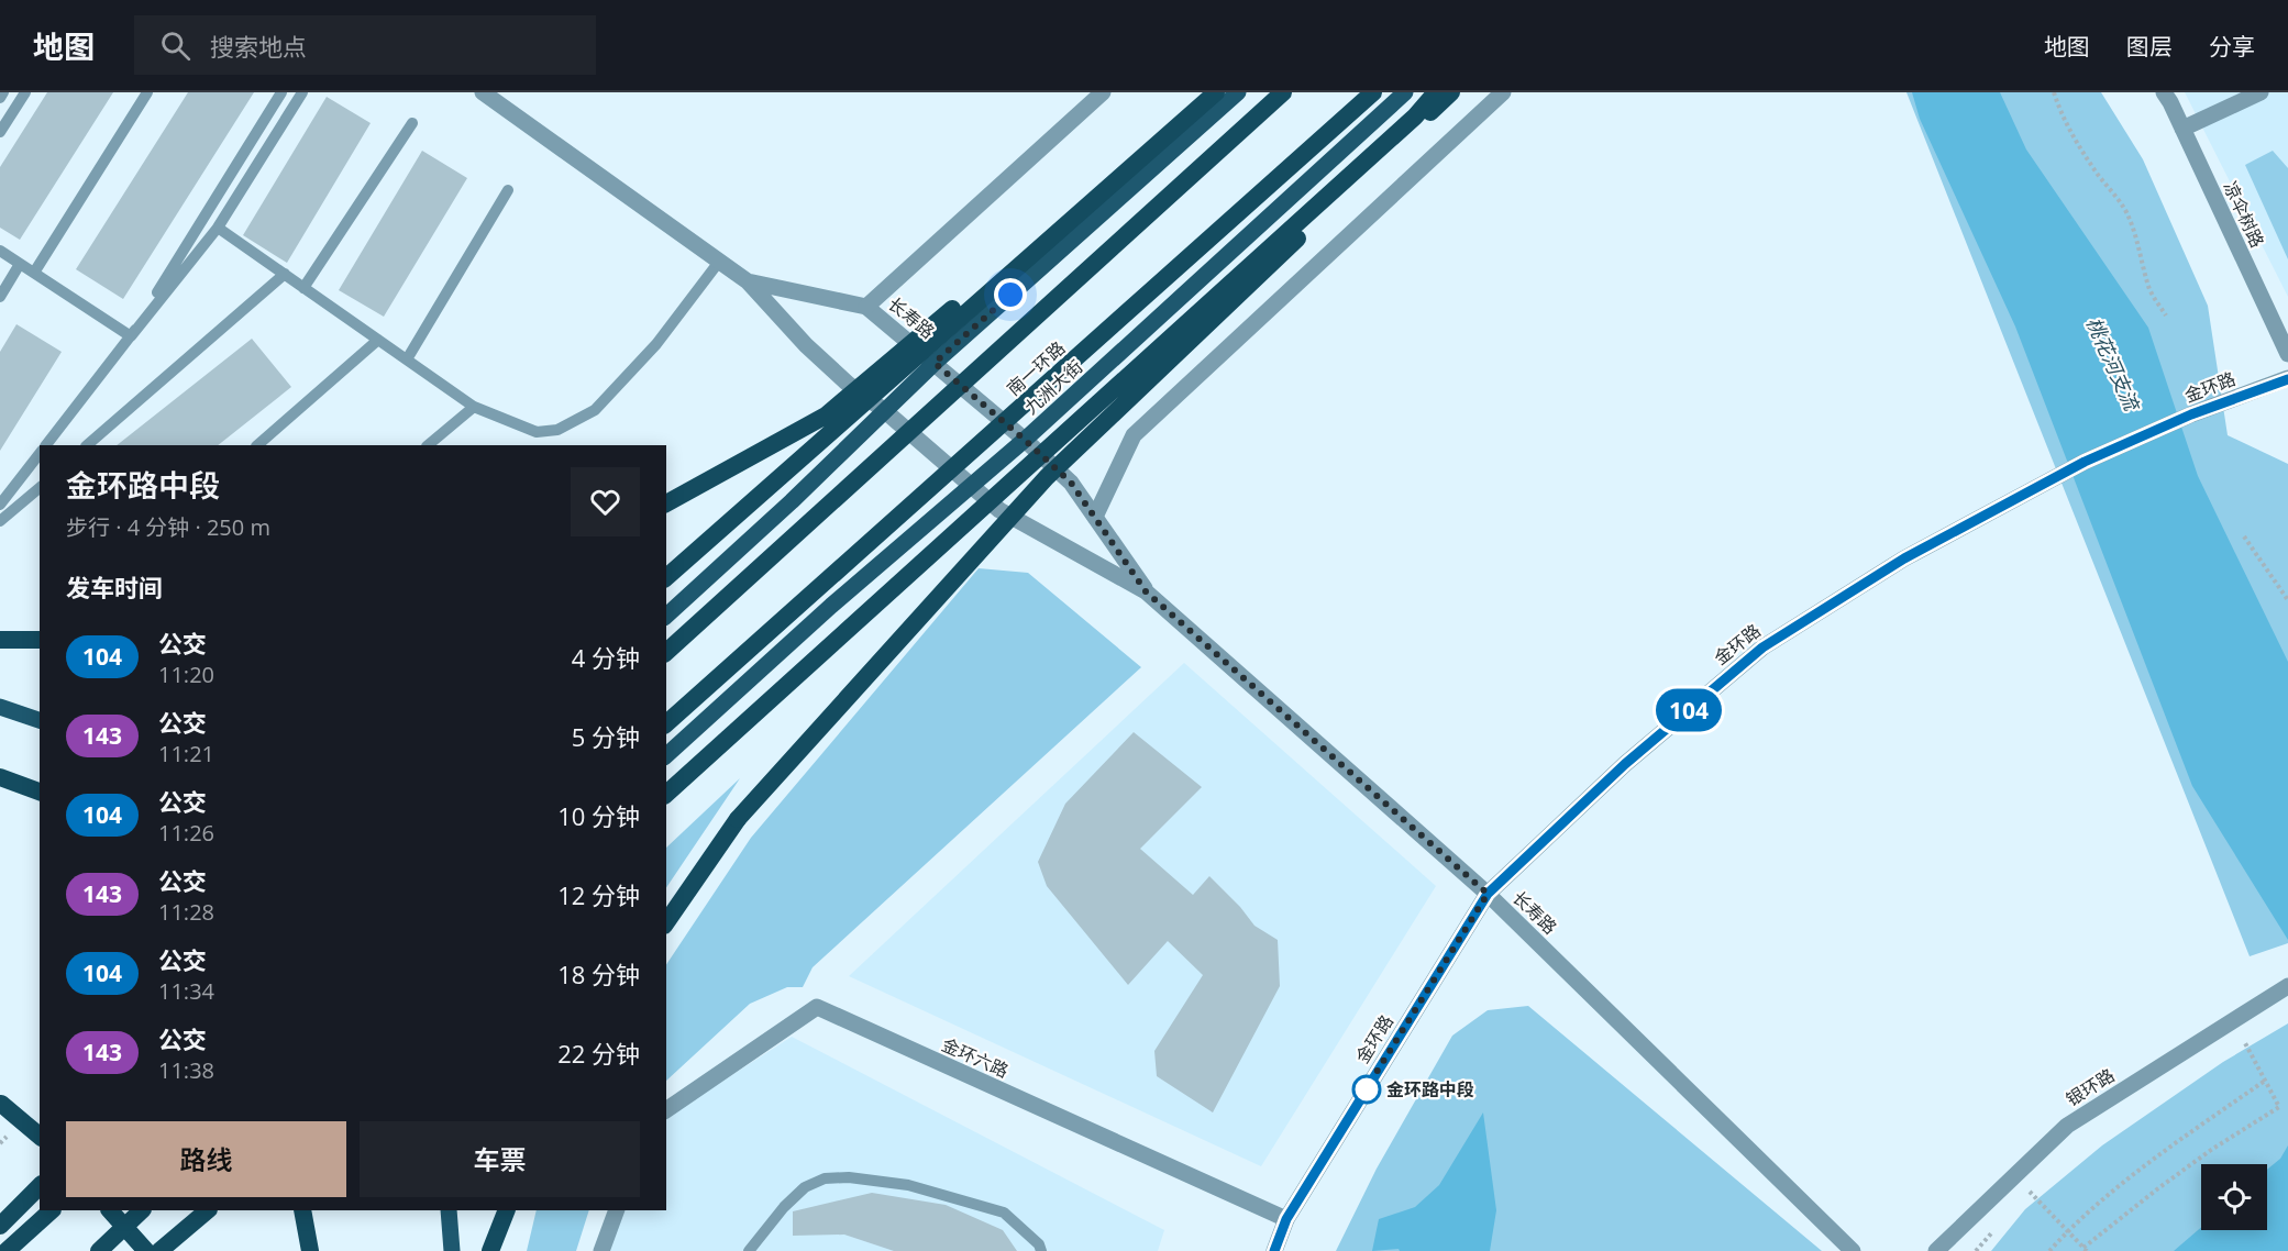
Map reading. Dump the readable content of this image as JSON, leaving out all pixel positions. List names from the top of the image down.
{
  "streets": {
    "highway": ["南一环路"],
    "main road": ["九洲大街"],
    "street": [
      "凉伞树路",
      "长寿路",
      "金环路",
      "金环六路",
      "银环路"
    ]
  },
  "crossings": [
    ["长寿路", "九洲大街"],
    ["长寿路", "金环路"],
    ["金环路", "金环六路"]
  ],
  "water": ["桃花河支流"],
  "places": ["金环路中段"],
  "lines": ["bus line 104"],
  "page": {
    "header": "地图",
    "search": "搜索地点",
    "nav": ["地图", "图层", "分享"],
    "on_map": "104",
    "heading": [
      ["金环路中段", "步行 · 4 分钟 · 250 m"],
      "发车时间"
    ],
    "list": [
      {
        "mark": "104",
        "name": "公交",
        "note": "11:20",
        "value": "4 分钟"
      },
      {
        "mark": "143",
        "name": "公交",
        "note": "11:21",
        "value": "5 分钟"
      },
      {
        "mark": "104",
        "name": "公交",
        "note": "11:26",
        "value": "10 分钟"
      },
      {
        "mark": "143",
        "name": "公交",
        "note": "11:28",
        "value": "12 分钟"
      },
      {
        "mark": "104",
        "name": "公交",
        "note": "11:34",
        "value": "18 分钟"
      },
      {
        "mark": "143",
        "name": "公交",
        "note": "11:38",
        "value": "22 分钟"
      }
    ],
    "buttons": ["路线", "车票"]
  }
}
